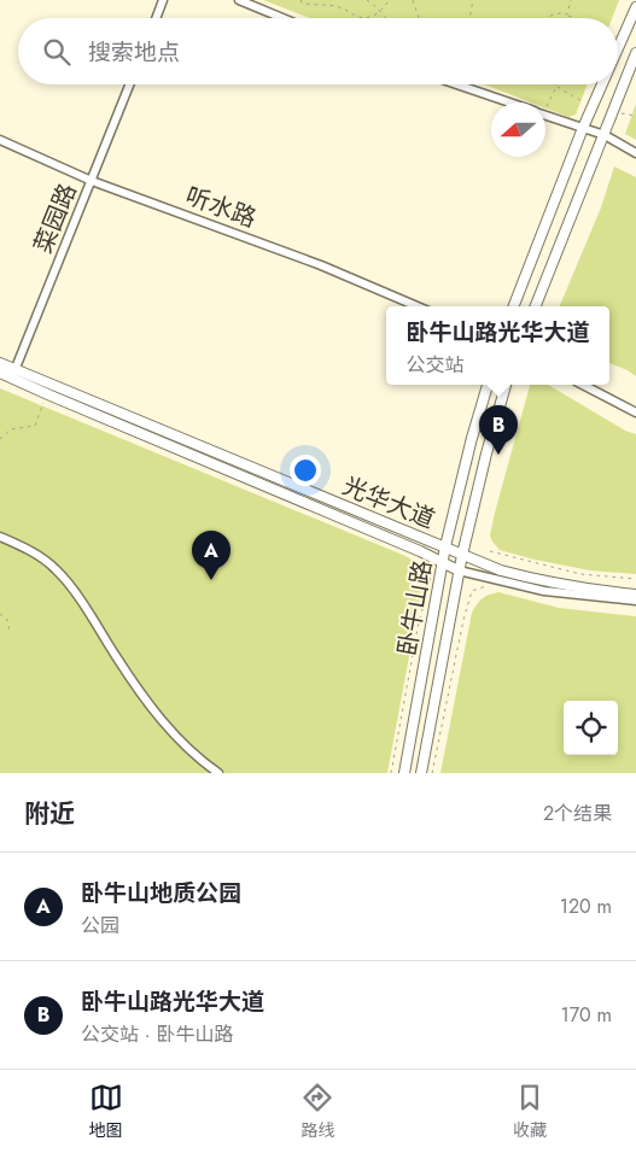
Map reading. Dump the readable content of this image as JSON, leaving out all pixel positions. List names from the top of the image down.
{
  "streets": {
    "main road": ["光华大道", "卧牛山路"],
    "street": ["听水路", "菜园路"]
  },
  "crossings": [
    ["听水路", "菜园路"],
    ["菜园路", "光华大道"],
    ["光华大道", "卧牛山路"]
  ],
  "north": "left",
  "page": {
    "search": "搜索地点",
    "popup": ["卧牛山路光华大道", "公交站"],
    "pins": ["B", "A"],
    "heading": ["附近", "2个结果"],
    "list": [
      {
        "mark": "A",
        "name": "卧牛山地质公园",
        "note": "公园",
        "value": "120 m"
      },
      {
        "mark": "B",
        "name": "卧牛山路光华大道",
        "note": "公交站 · 卧牛山路",
        "value": "170 m"
      }
    ],
    "nav": ["地图", "路线", "收藏"]
  }
}
